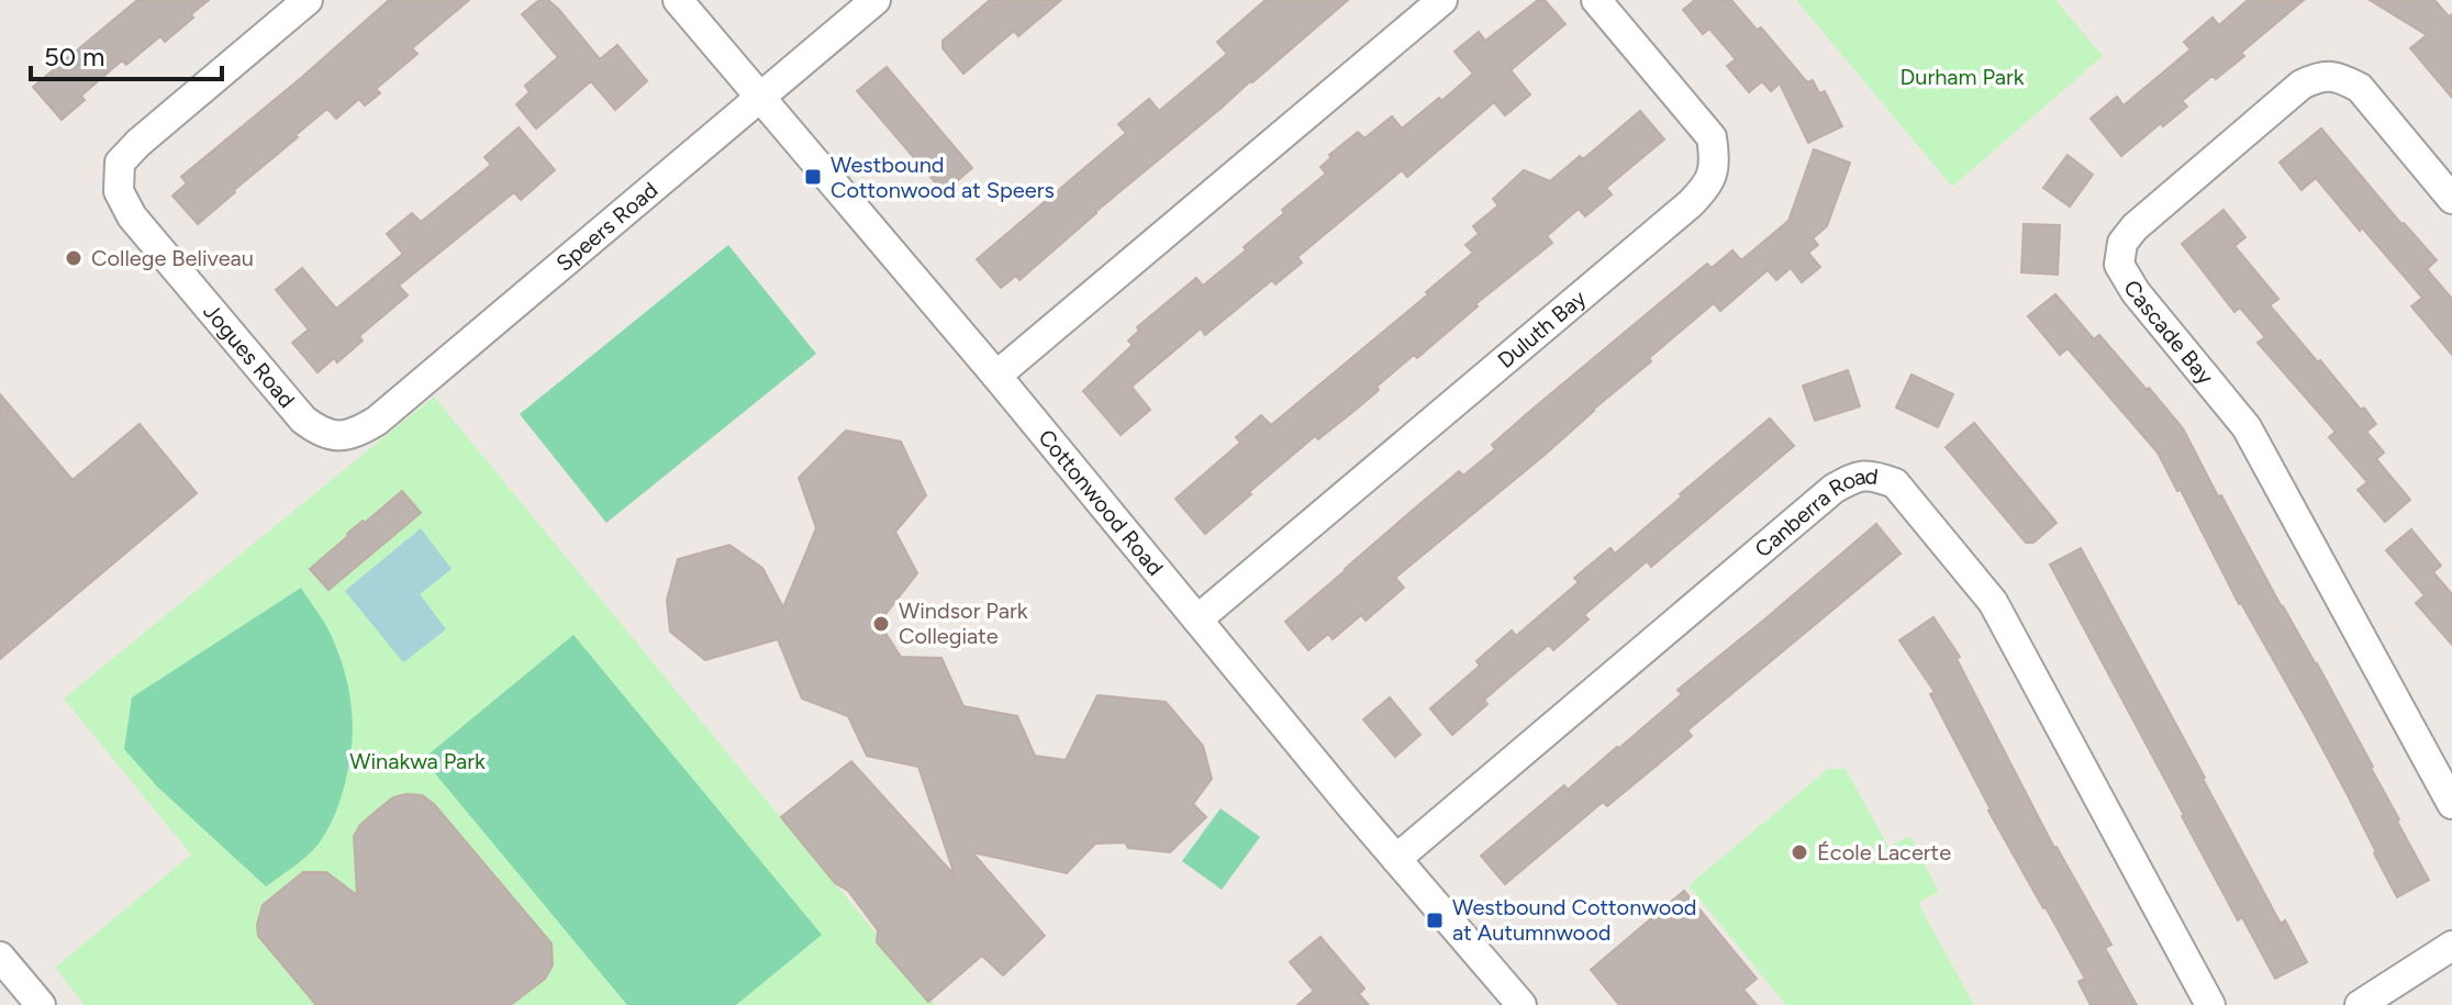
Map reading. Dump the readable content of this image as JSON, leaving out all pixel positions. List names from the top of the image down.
{
  "streets": {
    "street": [
      "Speers Road",
      "Duluth Bay",
      "Cascade Bay",
      "Jogues Road",
      "Cottonwood Road",
      "Canberra Road"
    ]
  },
  "crossings": [
    ["Speers Road", "Jogues Road"],
    ["Speers Road", "Cottonwood Road"],
    ["Duluth Bay", "Cottonwood Road"],
    ["Cottonwood Road", "Canberra Road"]
  ],
  "parks": ["Durham Park", "Winakwa Park"],
  "places": {
    "transit": ["Westbound Cottonwood at Speers", "Westbound Cottonwood at Autumnwood"],
    "other": ["College Beliveau", "Windsor Park Collegiate", "École Lacerte"]
  },
  "scale_bar": "50 m"
}
